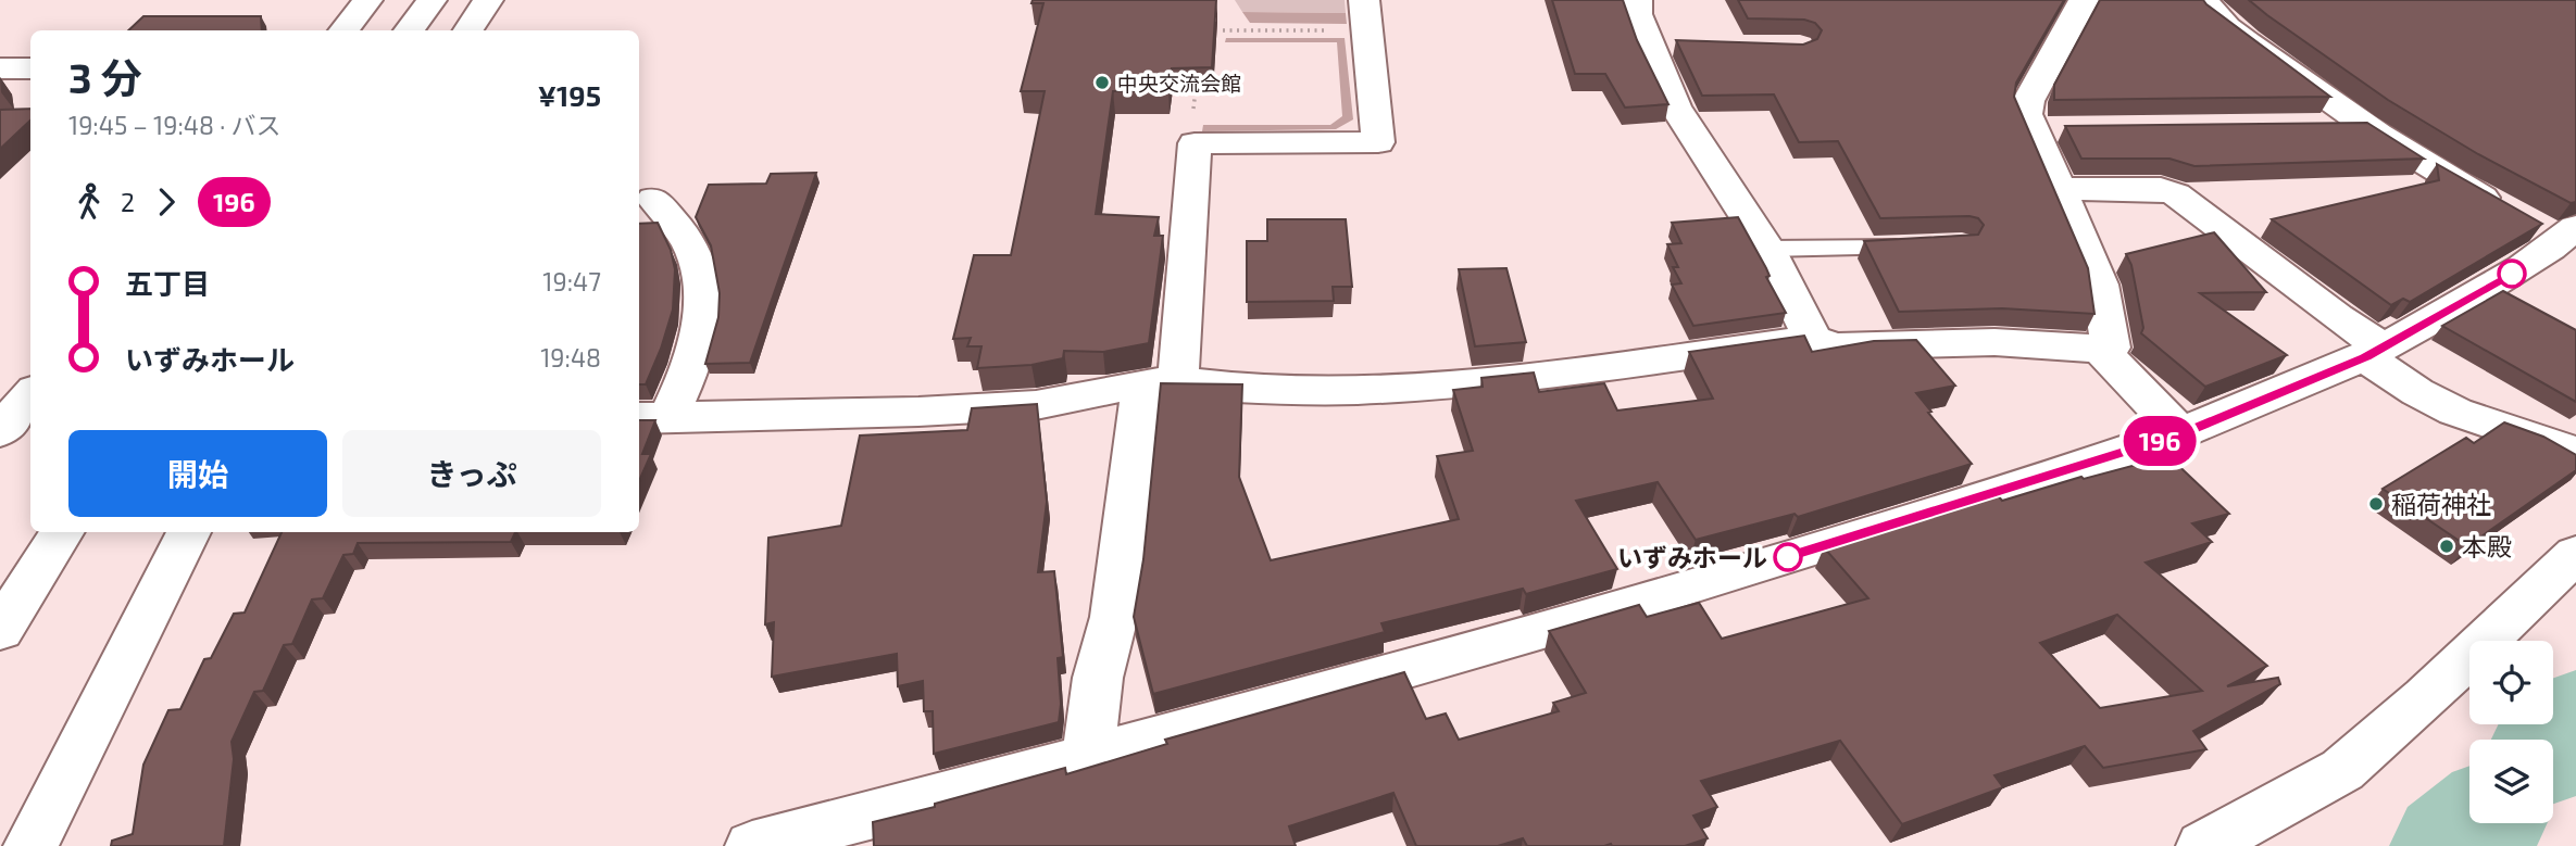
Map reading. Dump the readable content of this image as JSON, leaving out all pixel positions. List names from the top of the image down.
{
  "places": [
    "中央交流会館",
    "稲荷神社",
    "本殿",
    "いずみホール"
  ],
  "lines": ["bus line 196"],
  "page": {
    "on_map": "196",
    "heading": ["3 分", "19:45 – 19:48 · バス", "¥195"],
    "legs": ["2", "196"],
    "list": [
      {
        "name": "五丁目",
        "value": "19:47"
      },
      {
        "name": "いずみホール",
        "value": "19:48"
      }
    ],
    "buttons": ["開始", "きっぷ"]
  }
}
